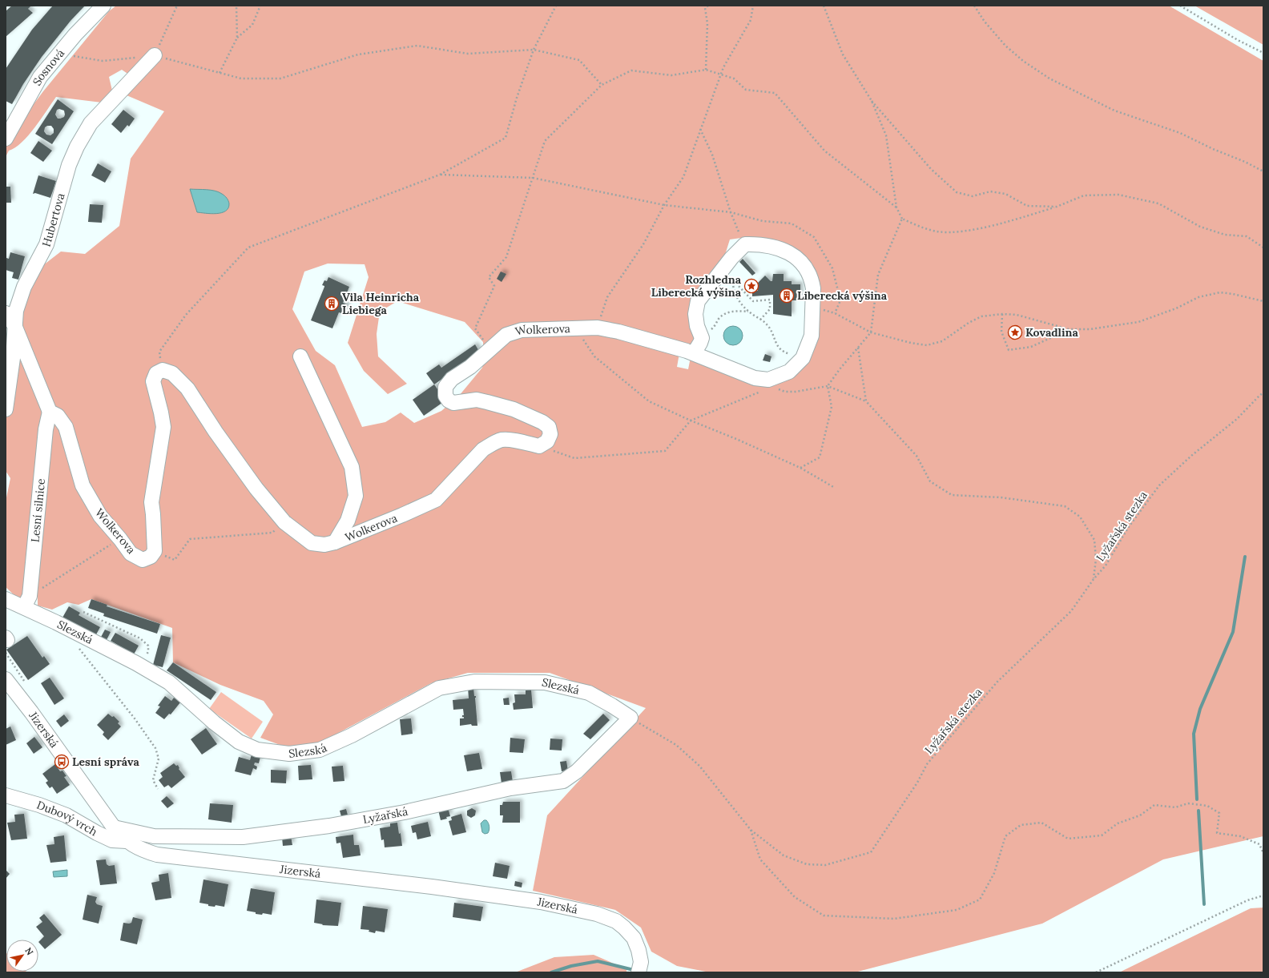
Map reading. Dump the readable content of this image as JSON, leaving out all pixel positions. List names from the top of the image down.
{
  "streets": {
    "street": [
      "Sosnová",
      "Hubertova",
      "Wolkerova",
      "Lesní silnice",
      "Slezská",
      "Jizerská",
      "Lyžařská",
      "Dubový vrch"
    ],
    "path": ["Lyžařská stezka"]
  },
  "crossings": [
    ["Hubertova", "Wolkerova"],
    ["Wolkerova", "Lesní silnice"],
    ["Lesní silnice", "Slezská"],
    ["Lyžařská stezka", "Slezská"],
    ["Lyžařská stezka", "Lyžařská"],
    ["Slezská", "Lyžařská"],
    ["Jizerská", "Lyžařská"],
    ["Jizerská", "Dubový vrch"]
  ],
  "places": {
    "place": ["Rozhledna Liberecká výšina", "Kovadlina"],
    "building": ["Liberecká výšina", "Vila Heinricha Liebiega"],
    "bus stop": ["Lesní správa"]
  },
  "north": "top right"
}
